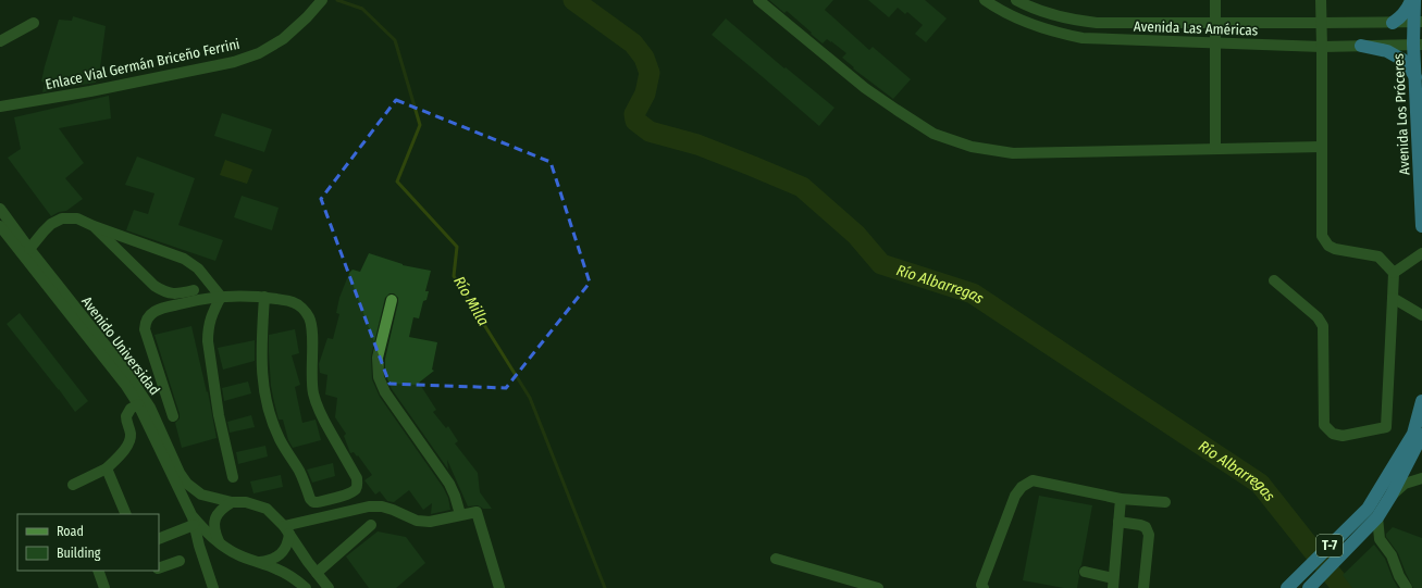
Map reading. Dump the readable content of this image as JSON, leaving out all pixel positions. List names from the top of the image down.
{
  "streets": {
    "highway": ["Avenida Los Próceres", "T-7"],
    "street": ["Avenida Las Américas", "Enlace Vial Germán Briceño Ferrini", "Avenido Universidad"]
  },
  "crossings": [
    ["Avenida Las Américas", "Avenida Los Próceres"]
  ],
  "water": ["Río Albarregas", "Río Milla"],
  "legend": ["Road", "Building"]
}
